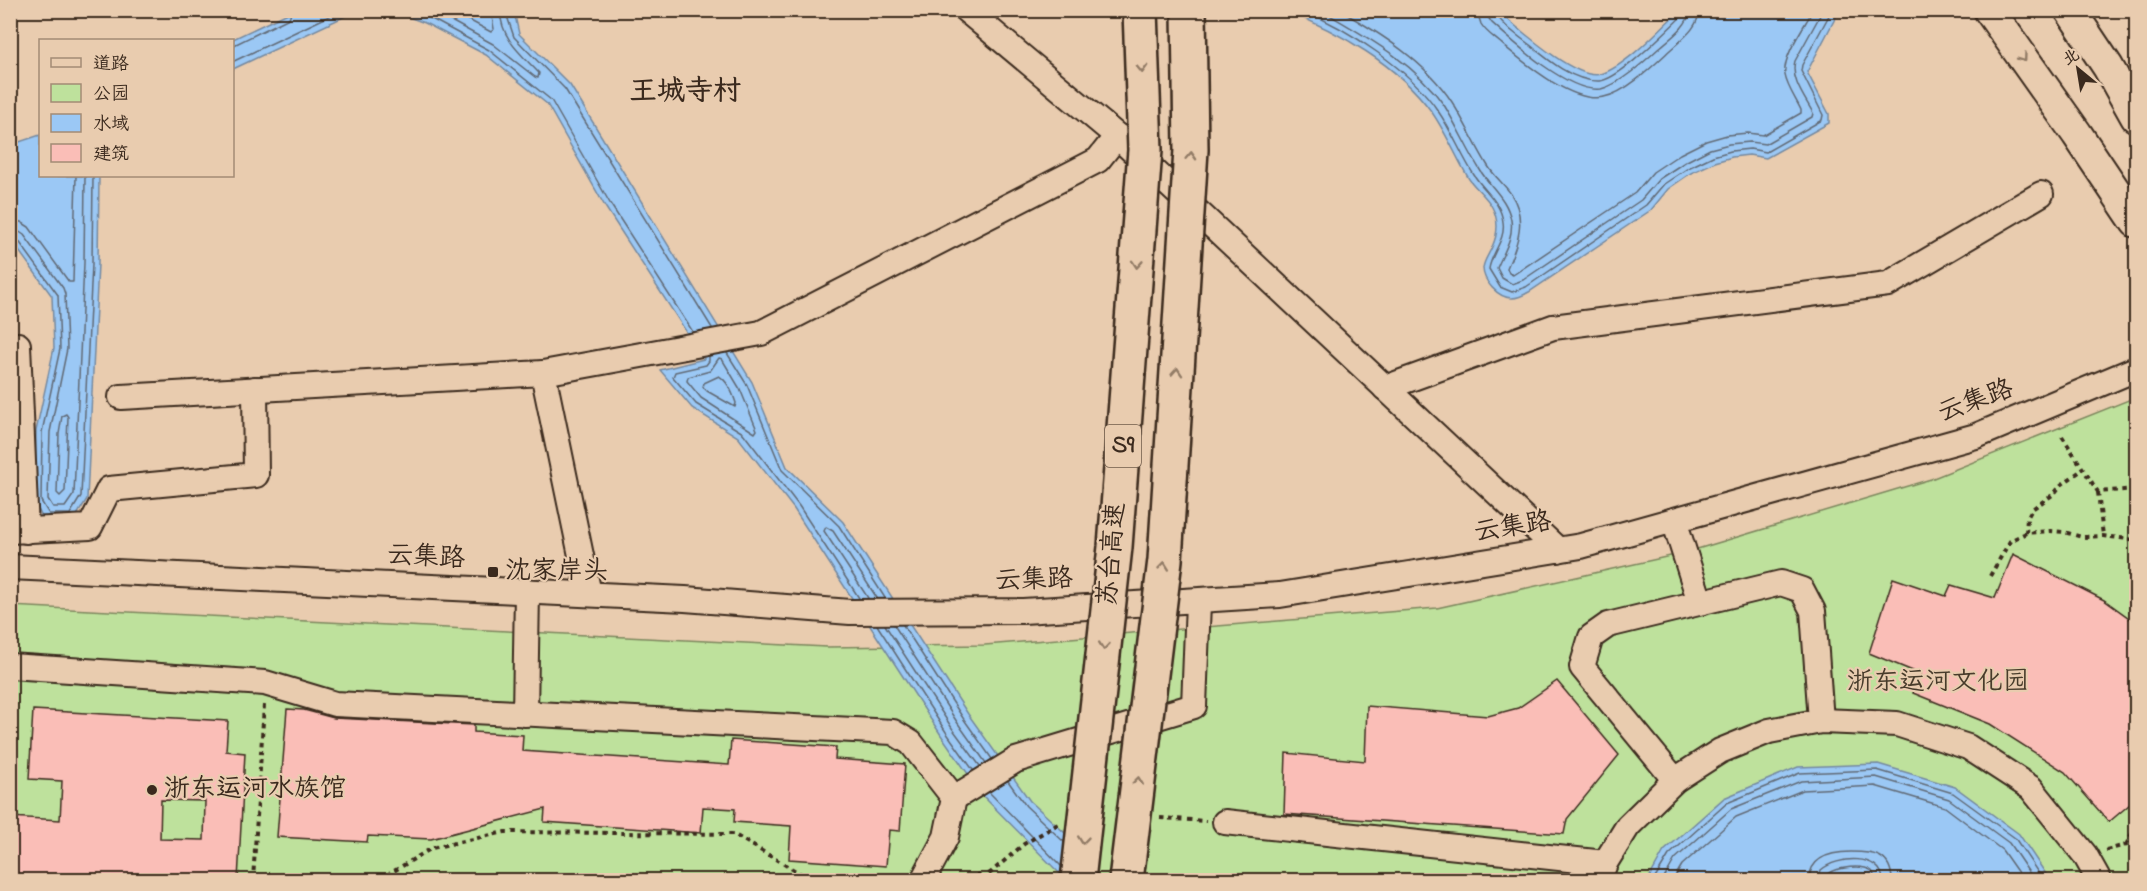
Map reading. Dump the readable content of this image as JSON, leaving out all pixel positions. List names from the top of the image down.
{
  "streets": {
    "highway": ["S9", "苏台高速"],
    "street": ["云集路"]
  },
  "districts": ["王城寺村"],
  "parks": ["浙东运河文化园"],
  "places": {
    "transit": ["沈家岸头"],
    "other": ["浙东运河水族馆"]
  },
  "legend": [
    "道路",
    "公园",
    "水域",
    "建筑"
  ],
  "north": "top left"
}
